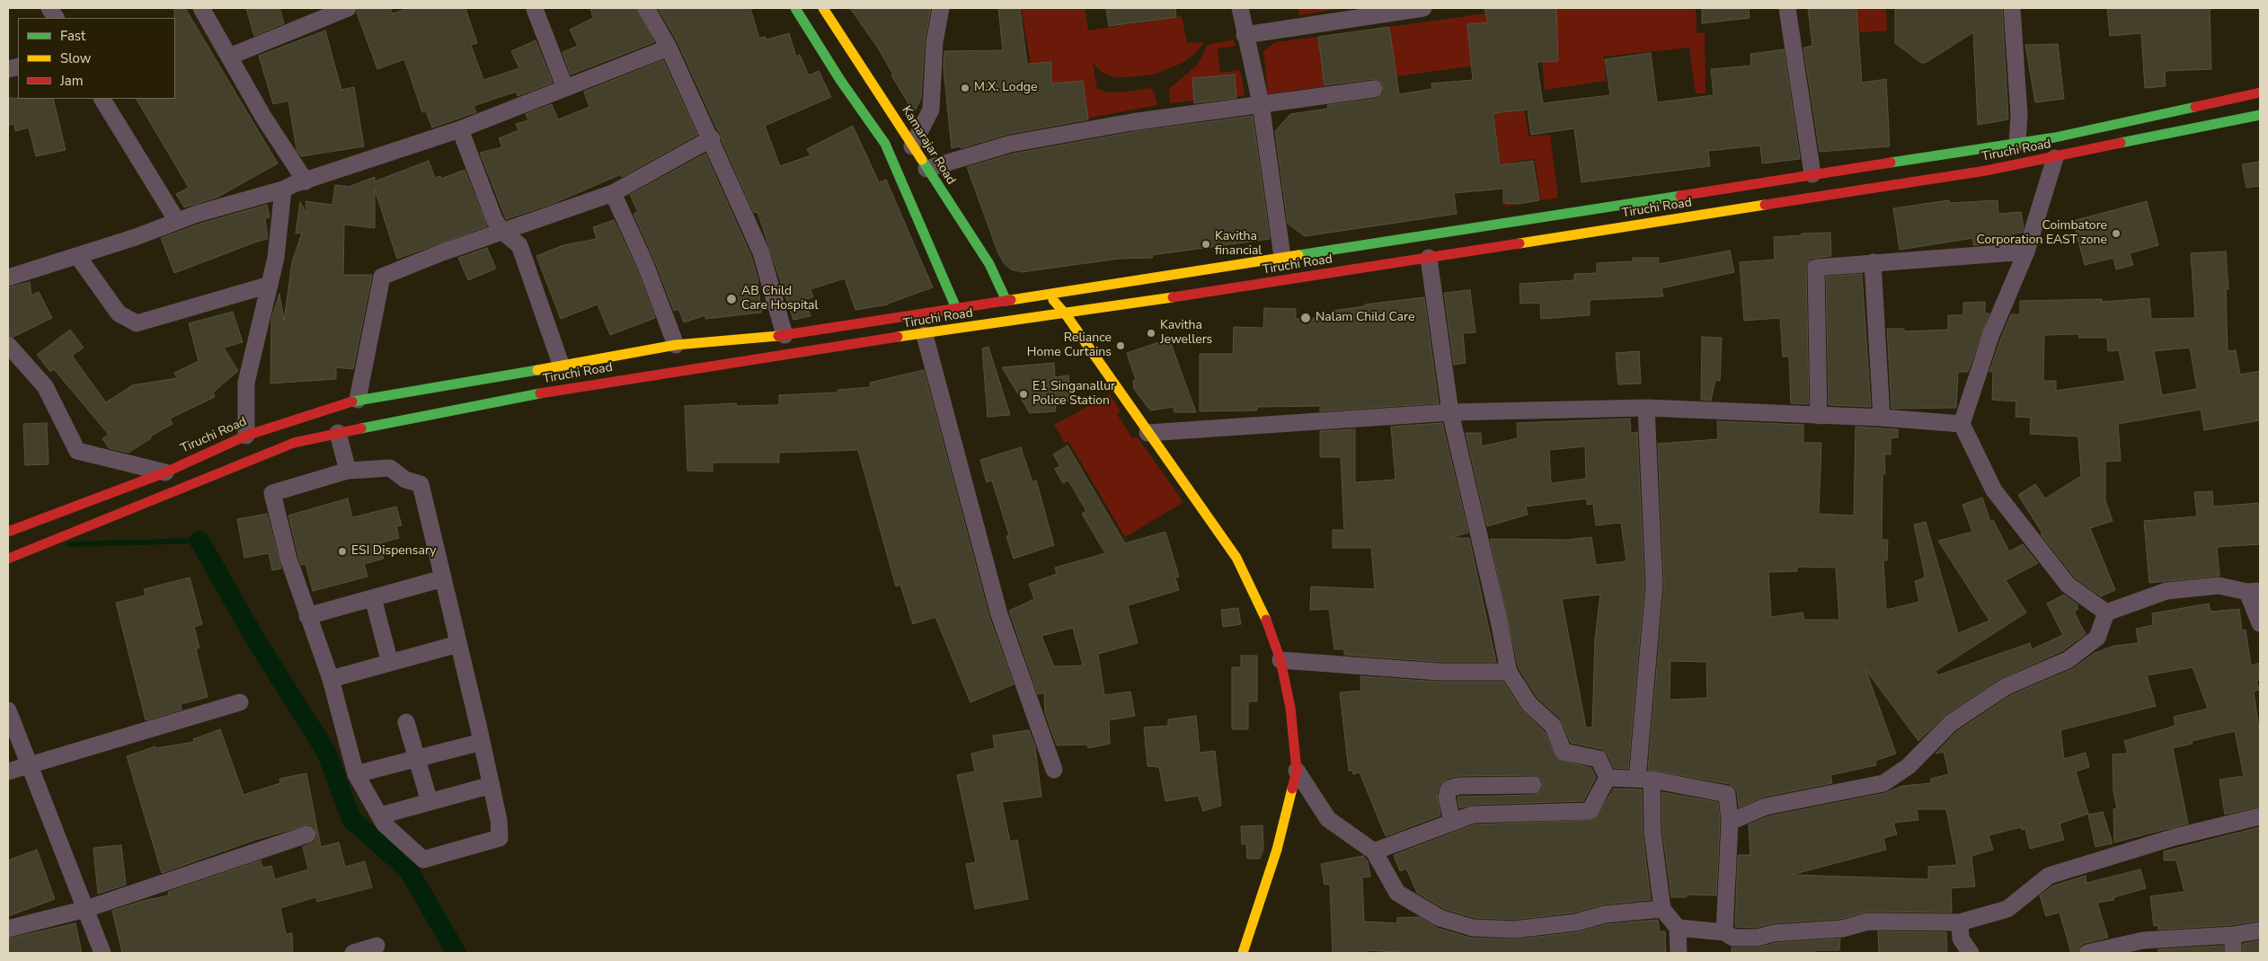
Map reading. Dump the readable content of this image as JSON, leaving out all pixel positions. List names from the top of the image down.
{
  "streets": {
    "main road": ["Kamarajar Road", "Tiruchi Road"]
  },
  "crossings": [
    ["Kamarajar Road", "Tiruchi Road"]
  ],
  "places": [
    "M.X. Lodge",
    "Coimbatore Corporation EAST zone",
    "Kavitha financial",
    "AB Child Care Hospital",
    "Nalam Child Care",
    "Kavitha Jewellers",
    "Reliance Home Curtains",
    "E1 Singanallur Police Station",
    "ESI Dispensary"
  ],
  "legend": ["Fast", "Slow", "Jam"]
}
